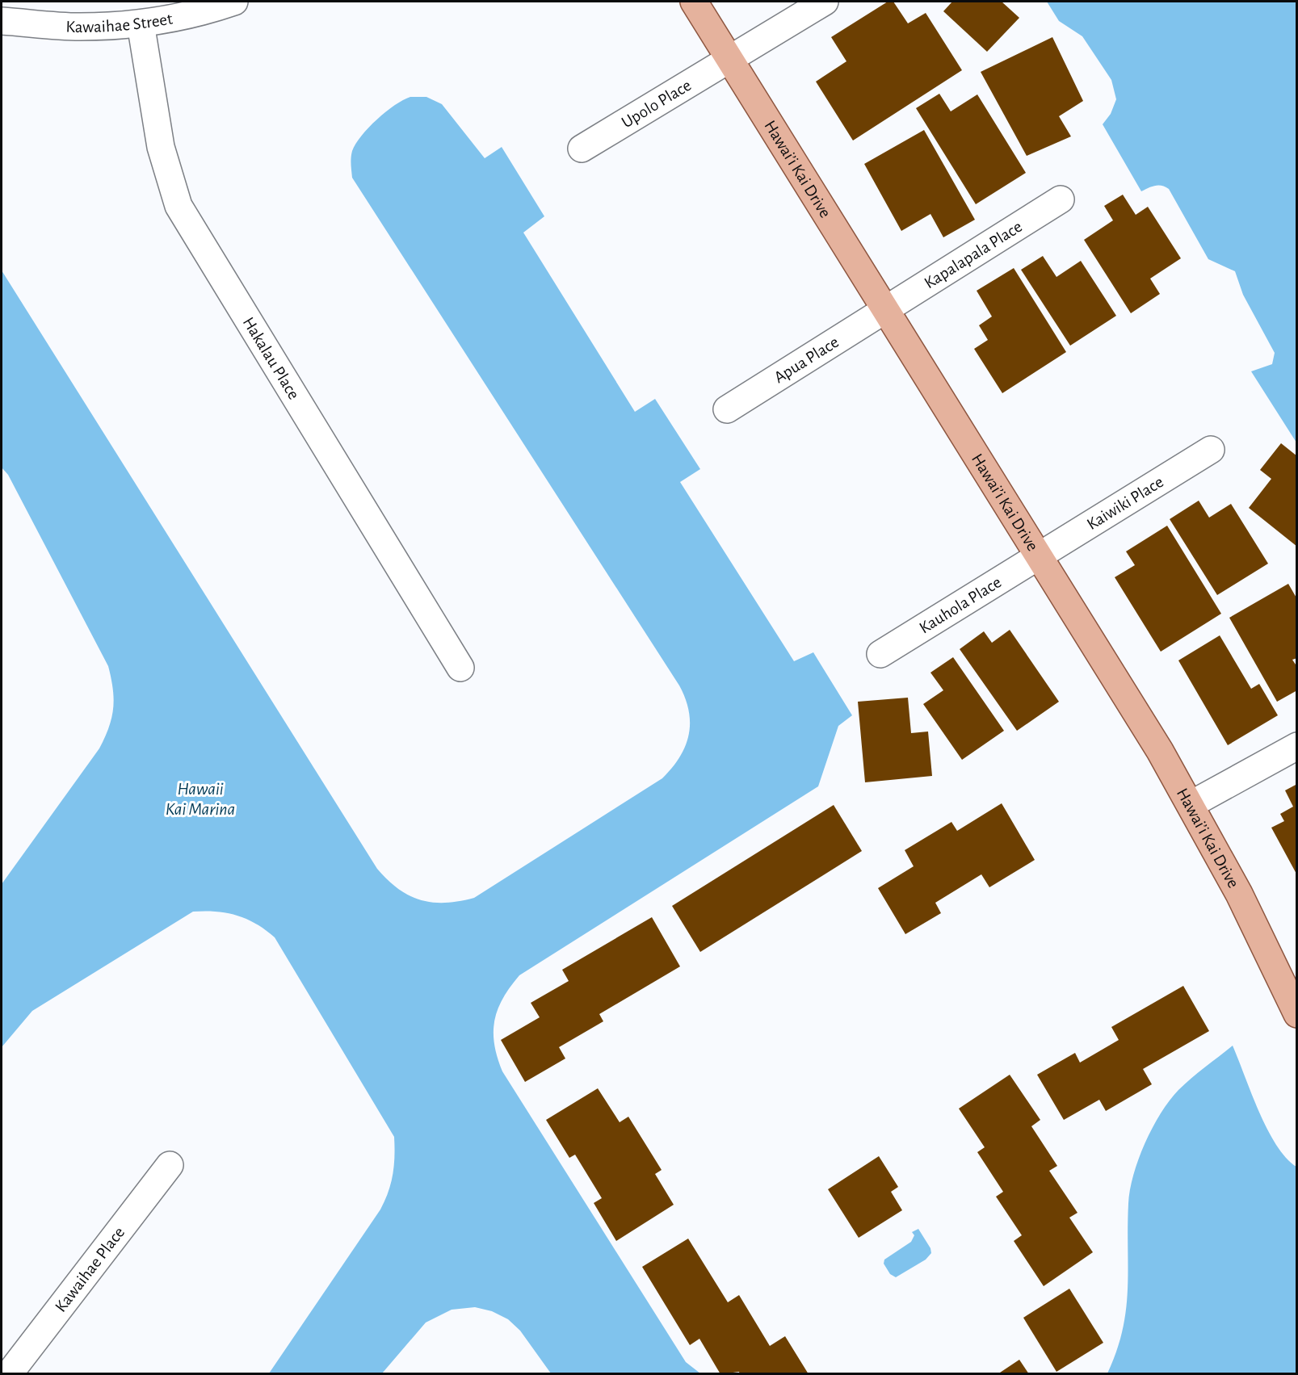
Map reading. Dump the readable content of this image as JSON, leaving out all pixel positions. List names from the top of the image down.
{
  "streets": {
    "main road": ["Hawai’i Kai Drive"],
    "street": [
      "Kawaihae Street",
      "Upolo Place",
      "Kapalapala Place",
      "Hakalau Place",
      "Apua Place",
      "Kaiwiki Place",
      "Kauhola Place",
      "Kawaihae Place"
    ]
  },
  "crossings": [
    ["Kawaihae Street", "Hakalau Place"],
    ["Upolo Place", "Hawai’i Kai Drive"],
    ["Hawai’i Kai Drive", "Kapalapala Place"],
    ["Hawai’i Kai Drive", "Apua Place"],
    ["Hawai’i Kai Drive", "Kaiwiki Place"],
    ["Hawai’i Kai Drive", "Kauhola Place"],
    ["Kapalapala Place", "Apua Place"],
    ["Kaiwiki Place", "Kauhola Place"]
  ],
  "water": ["Hawaii Kai Marina"]
}
